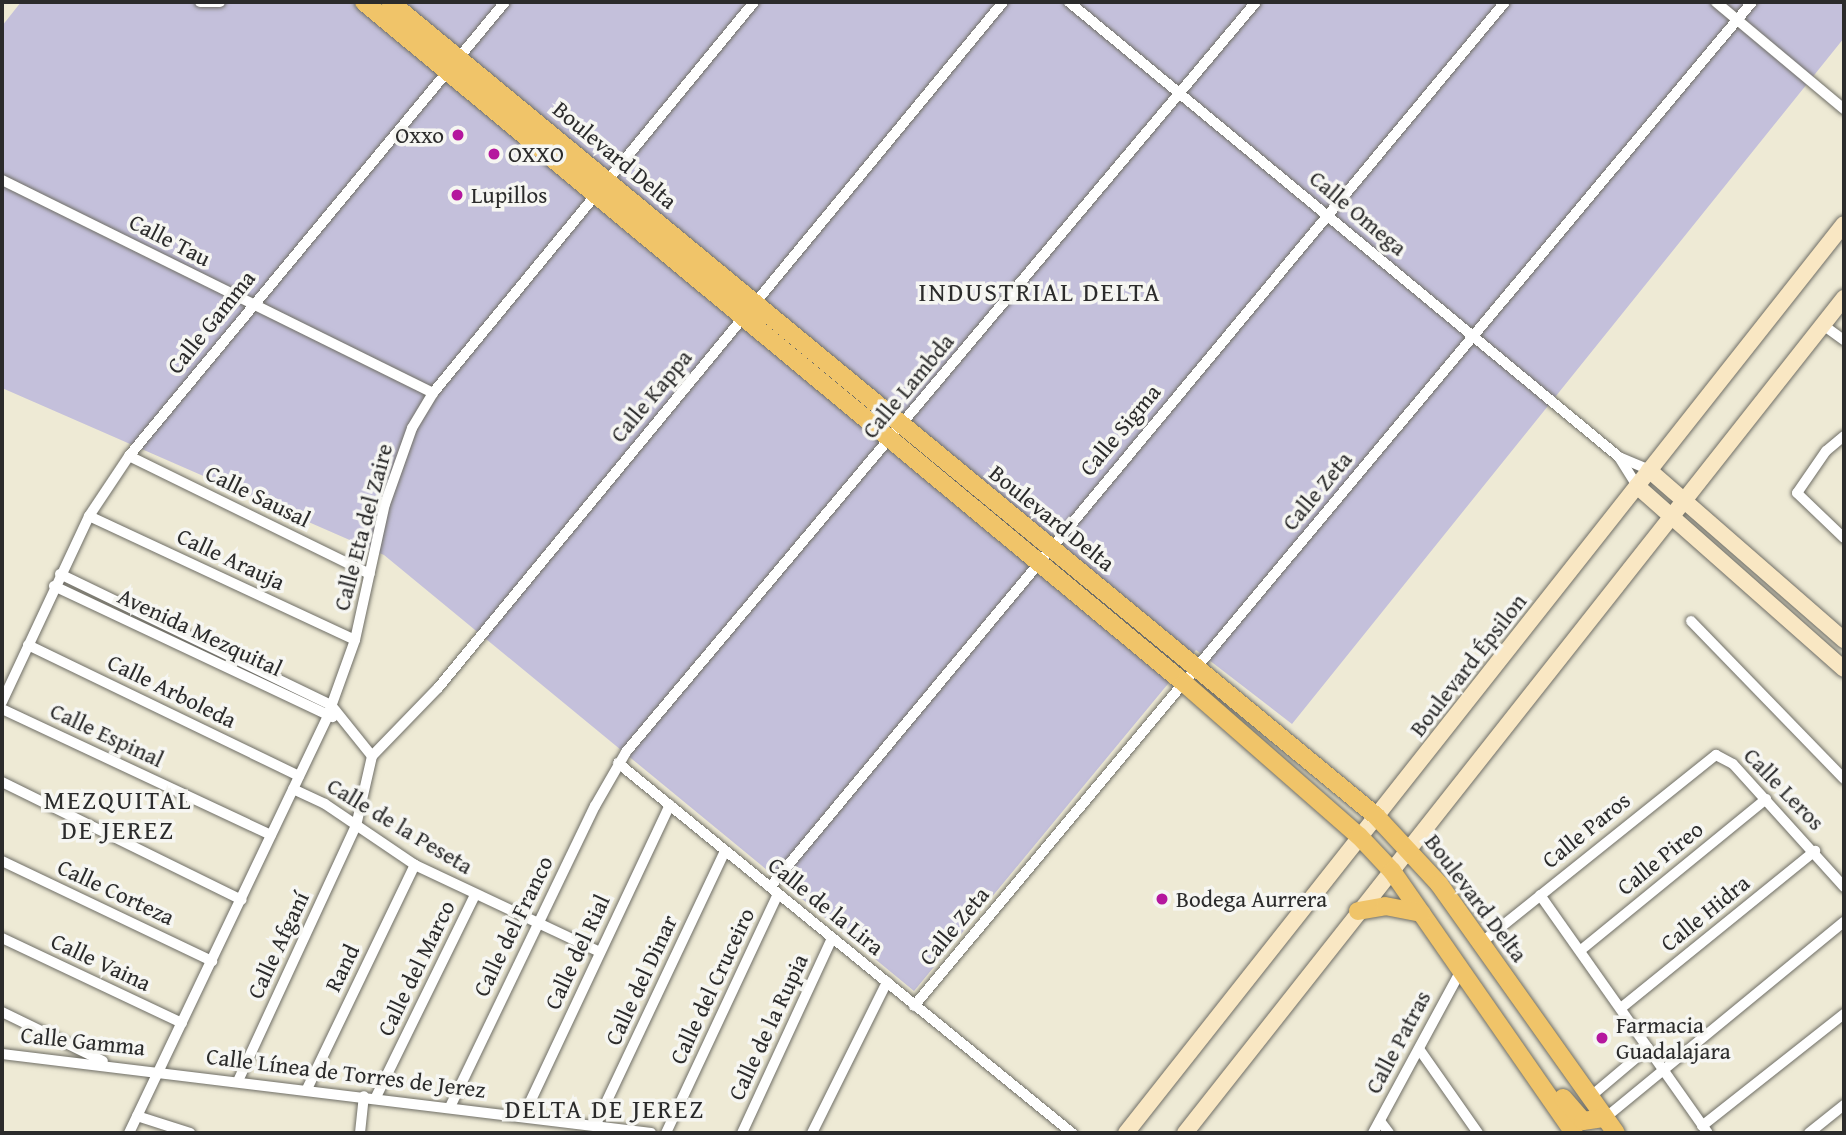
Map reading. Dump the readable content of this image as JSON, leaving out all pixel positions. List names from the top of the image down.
{
  "streets": {
    "main road": ["Boulevard Delta"],
    "street": [
      "Calle Omega",
      "Calle Tau",
      "Calle Gamma",
      "Calle Lambda",
      "Calle Kappa",
      "Calle Sigma",
      "Calle Zeta",
      "Calle Sausal",
      "Calle Eta del Zaire",
      "Calle Arauja",
      "Avenida Mezquital",
      "Boulevard Épsilon",
      "Calle Arboleda",
      "Calle Espinal",
      "Calle Leros",
      "Calle de la Peseta",
      "Calle Paros",
      "Calle Pireo",
      "Calle Corteza",
      "Calle de la Lira",
      "Calle Hidra",
      "Calle del Franco",
      "Calle Afganí",
      "Calle del Rial",
      "Calle Vaina",
      "Rand",
      "Calle del Marco",
      "Calle del Dinar",
      "Calle del Cruceiro",
      "Calle de la Rupia",
      "Calle Patras",
      "Calle Línea de Torres de Jerez"
    ]
  },
  "crossings": [
    ["Boulevard Delta", "Calle Gamma"],
    ["Boulevard Delta", "Calle Lambda"],
    ["Boulevard Delta", "Calle Kappa"],
    ["Boulevard Delta", "Calle Sigma"],
    ["Boulevard Delta", "Calle Zeta"],
    ["Boulevard Delta", "Calle Eta del Zaire"],
    ["Boulevard Delta", "Boulevard Épsilon"],
    ["Boulevard Delta", "Calle Paros"],
    ["Boulevard Delta", "Calle Patras"],
    ["Calle Omega", "Calle Lambda"],
    ["Calle Omega", "Calle Sigma"],
    ["Calle Omega", "Calle Zeta"],
    ["Calle Omega", "Boulevard Épsilon"],
    ["Calle Tau", "Calle Gamma"],
    ["Calle Tau", "Calle Eta del Zaire"],
    ["Calle Gamma", "Calle Sausal"],
    ["Calle Gamma", "Calle Eta del Zaire"],
    ["Calle Gamma", "Calle Arauja"],
    ["Calle Gamma", "Avenida Mezquital"],
    ["Calle Gamma", "Calle Arboleda"],
    ["Calle Gamma", "Calle Línea de Torres de Jerez"],
    ["Calle Lambda", "Calle de la Lira"],
    ["Calle Lambda", "Calle del Franco"],
    ["Calle Sigma", "Calle de la Lira"],
    ["Calle Sigma", "Calle del Cruceiro"],
    ["Calle Zeta", "Calle de la Lira"],
    ["Calle Sausal", "Calle Eta del Zaire"],
    ["Calle Eta del Zaire", "Calle Arauja"],
    ["Calle Eta del Zaire", "Avenida Mezquital"],
    ["Calle Eta del Zaire", "Calle Arboleda"],
    ["Calle Eta del Zaire", "Calle Espinal"],
    ["Calle Eta del Zaire", "Calle de la Peseta"],
    ["Calle Eta del Zaire", "Calle Corteza"],
    ["Calle Eta del Zaire", "Calle Vaina"],
    ["Calle Eta del Zaire", "Calle Línea de Torres de Jerez"],
    ["Calle Leros", "Calle Paros"],
    ["Calle Leros", "Calle Pireo"],
    ["Calle Leros", "Calle Hidra"],
    ["Calle de la Peseta", "Calle del Franco"],
    ["Calle de la Peseta", "Calle Afganí"],
    ["Calle de la Peseta", "Calle del Rial"],
    ["Calle de la Peseta", "Rand"],
    ["Calle de la Peseta", "Calle del Marco"],
    ["Calle de la Lira", "Calle del Franco"],
    ["Calle de la Lira", "Calle del Rial"],
    ["Calle de la Lira", "Calle del Dinar"],
    ["Calle de la Lira", "Calle del Cruceiro"],
    ["Calle de la Lira", "Calle de la Rupia"],
    ["Calle del Franco", "Calle Línea de Torres de Jerez"],
    ["Calle Afganí", "Calle Línea de Torres de Jerez"],
    ["Calle del Rial", "Calle Línea de Torres de Jerez"],
    ["Rand", "Calle Línea de Torres de Jerez"],
    ["Calle del Marco", "Calle Línea de Torres de Jerez"],
    ["Calle del Dinar", "Calle Línea de Torres de Jerez"]
  ],
  "districts": ["INDUSTRIAL DELTA", "MEZQUITAL DE JEREZ", "DELTA DE JEREZ"],
  "places": [
    "Oxxo",
    "OXXO",
    "Lupillos",
    "Bodega Aurrera",
    "Farmacia Guadalajara"
  ]
}
